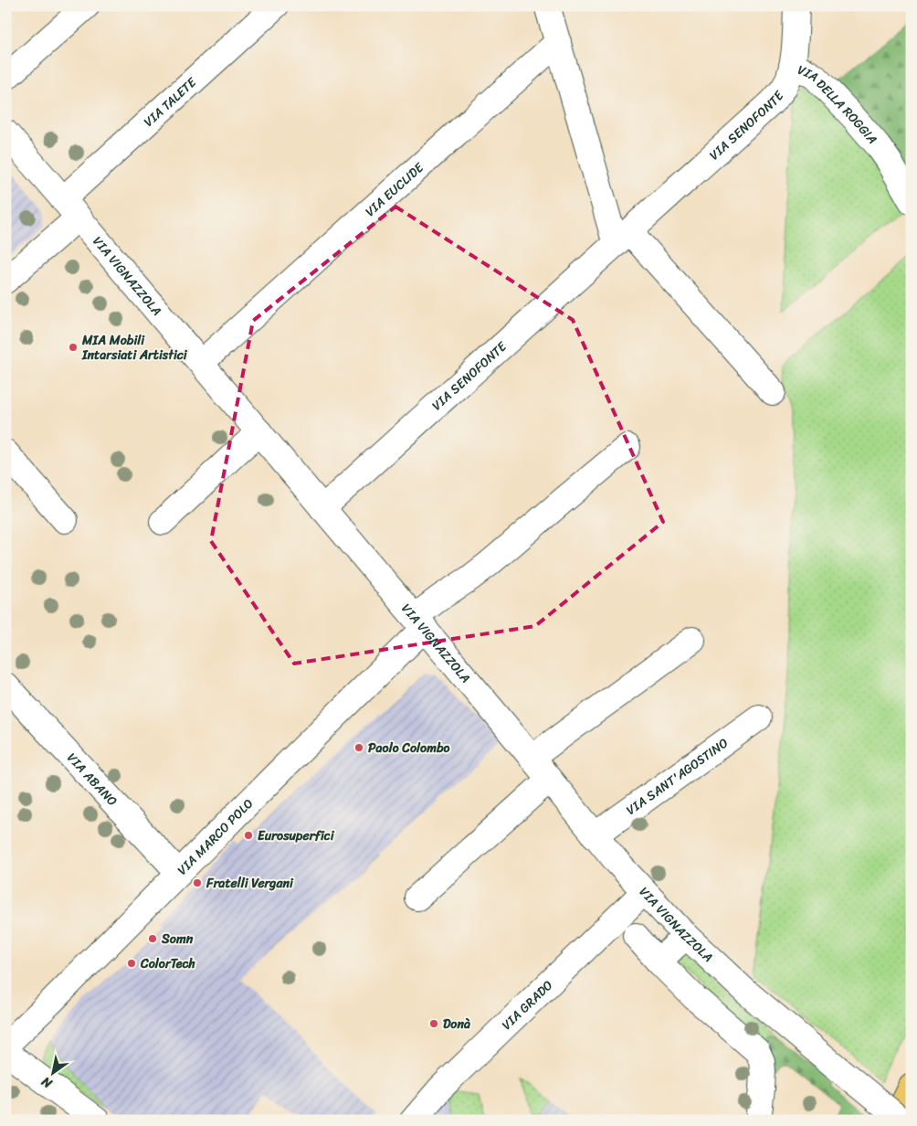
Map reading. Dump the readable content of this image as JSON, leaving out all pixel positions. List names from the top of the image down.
{
  "streets": {
    "street": [
      "VIA TALETE",
      "VIA DELLA ROGGIA",
      "VIA SENOFONTE",
      "VIA EUCLIDE",
      "VIA VIGNAZZOLA",
      "VIA SANT'AGOSTINO",
      "VIA ABANO",
      "VIA MARCO POLO",
      "VIA GRADO"
    ]
  },
  "crossings": [
    ["VIA TALETE", "VIA VIGNAZZOLA"],
    ["VIA DELLA ROGGIA", "VIA SENOFONTE"],
    ["VIA SENOFONTE", "VIA VIGNAZZOLA"],
    ["VIA EUCLIDE", "VIA VIGNAZZOLA"],
    ["VIA VIGNAZZOLA", "VIA SANT'AGOSTINO"],
    ["VIA VIGNAZZOLA", "VIA MARCO POLO"],
    ["VIA VIGNAZZOLA", "VIA GRADO"],
    ["VIA ABANO", "VIA MARCO POLO"]
  ],
  "places": [
    "MIA Mobili Intarsiati Artistici",
    "Paolo Colombo",
    "Eurosuperfici",
    "Fratelli Vergani",
    "Somn",
    "ColorTech",
    "Donà"
  ],
  "north": "bottom left"
}
